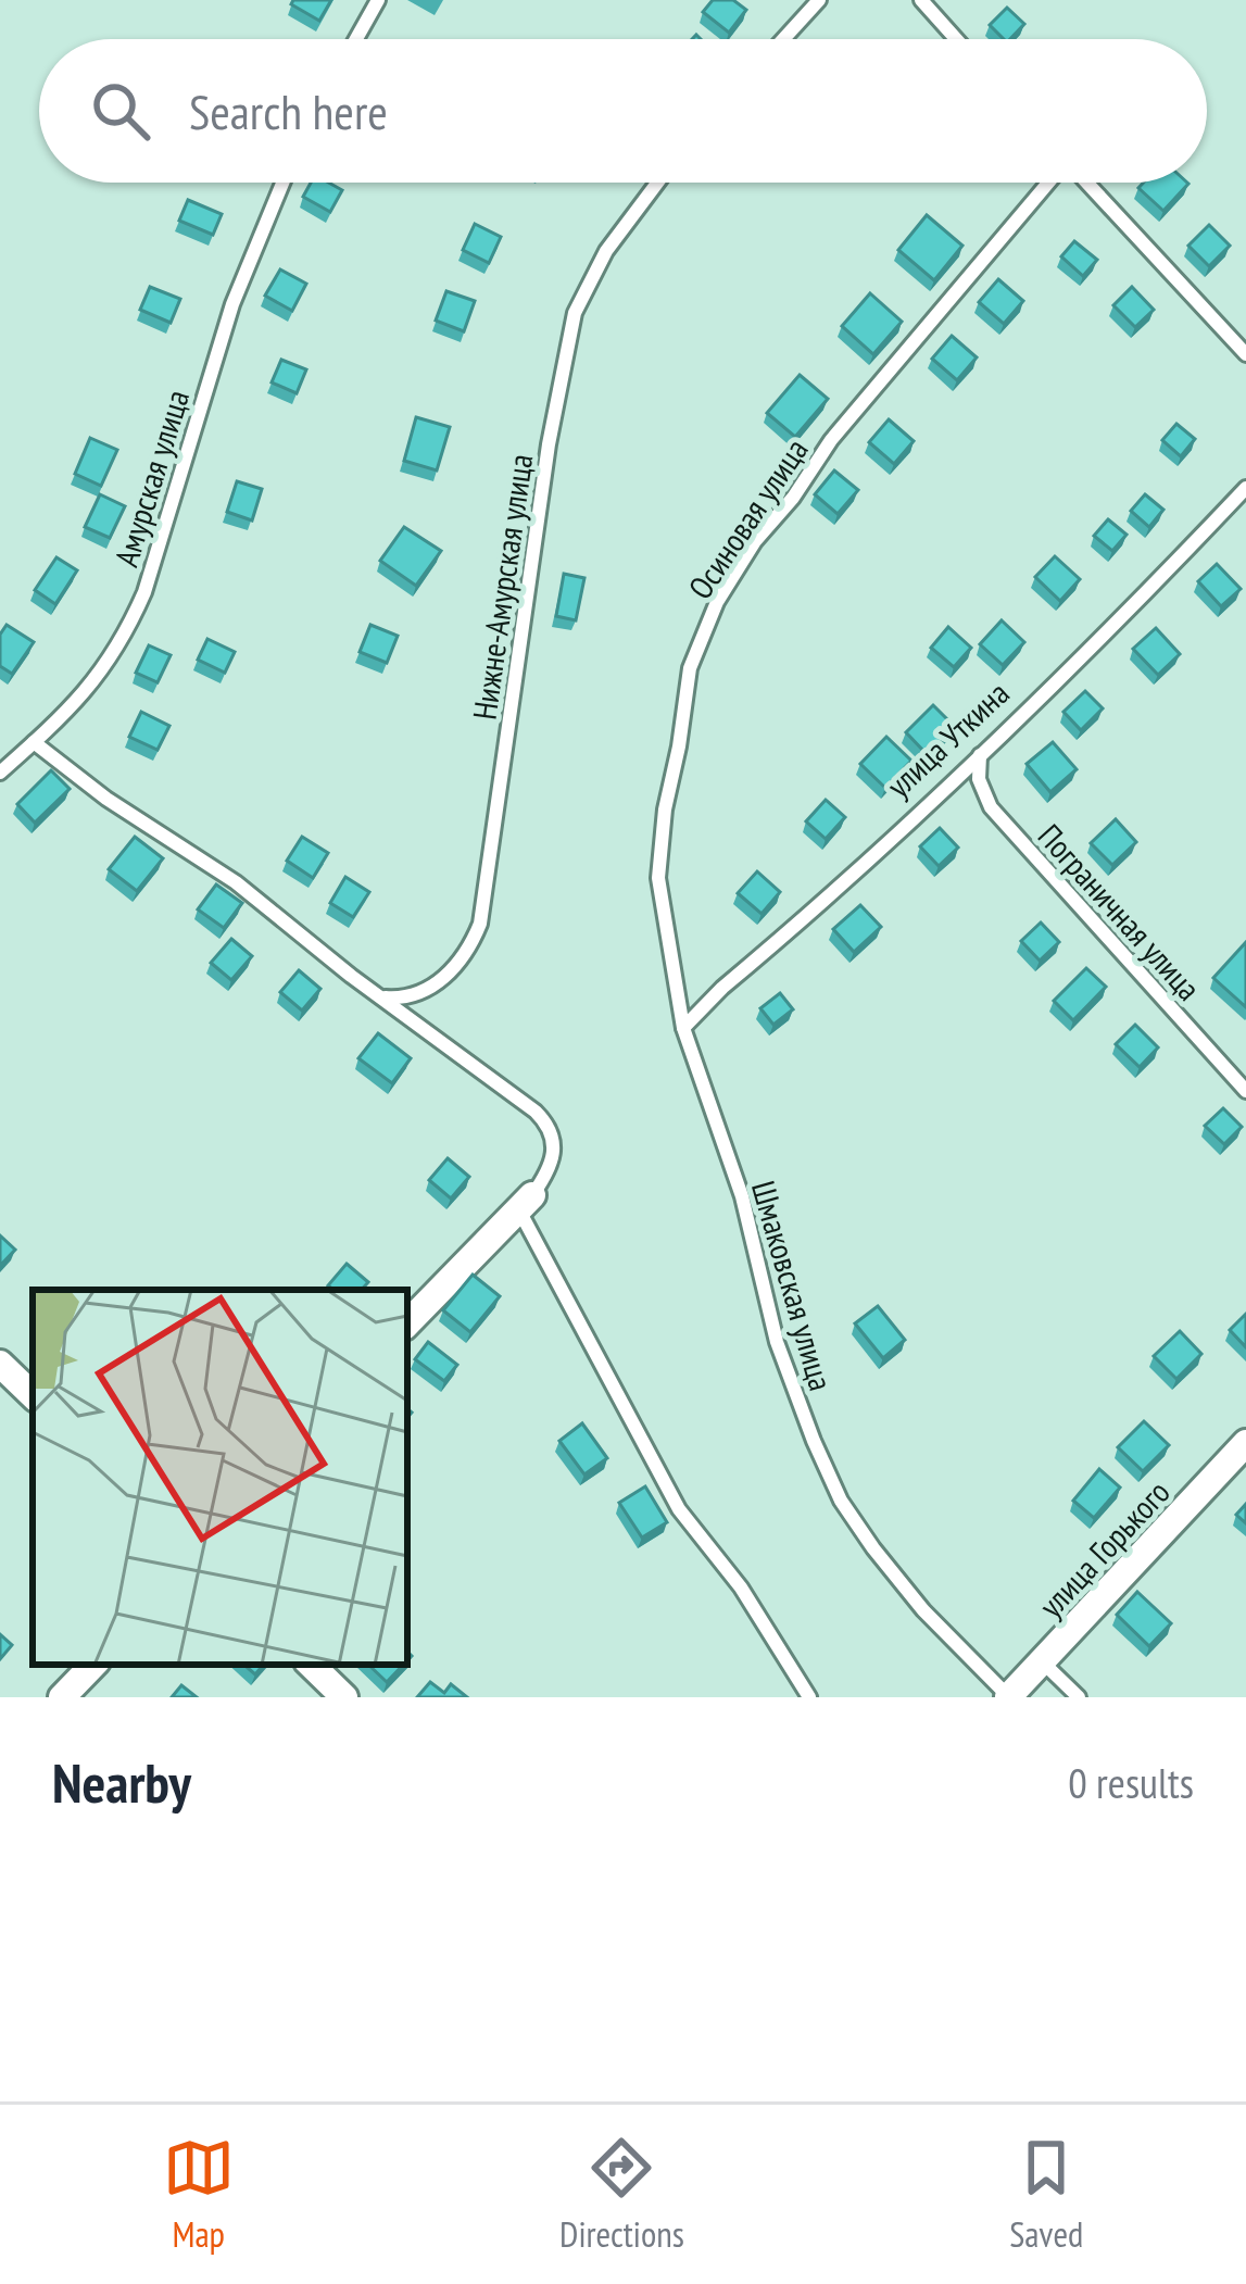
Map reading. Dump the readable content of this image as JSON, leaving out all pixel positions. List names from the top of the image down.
{
  "streets": {
    "street": ["улица Горького"],
    "lane": [
      "Амурская улица",
      "Осиновая улица",
      "Нижне-Амурская улица",
      "улица Уткина",
      "Пограничная улица",
      "Шмаковская улица"
    ]
  },
  "crossings": [
    ["Осиновая улица", "Шмаковская улица"],
    ["улица Уткина", "Пограничная улица"],
    ["улица Уткина", "Шмаковская улица"],
    ["Шмаковская улица", "улица Горького"]
  ],
  "page": {
    "search": "Search here",
    "heading": ["Nearby", "0 results"],
    "nav": ["Map", "Directions", "Saved"]
  }
}
